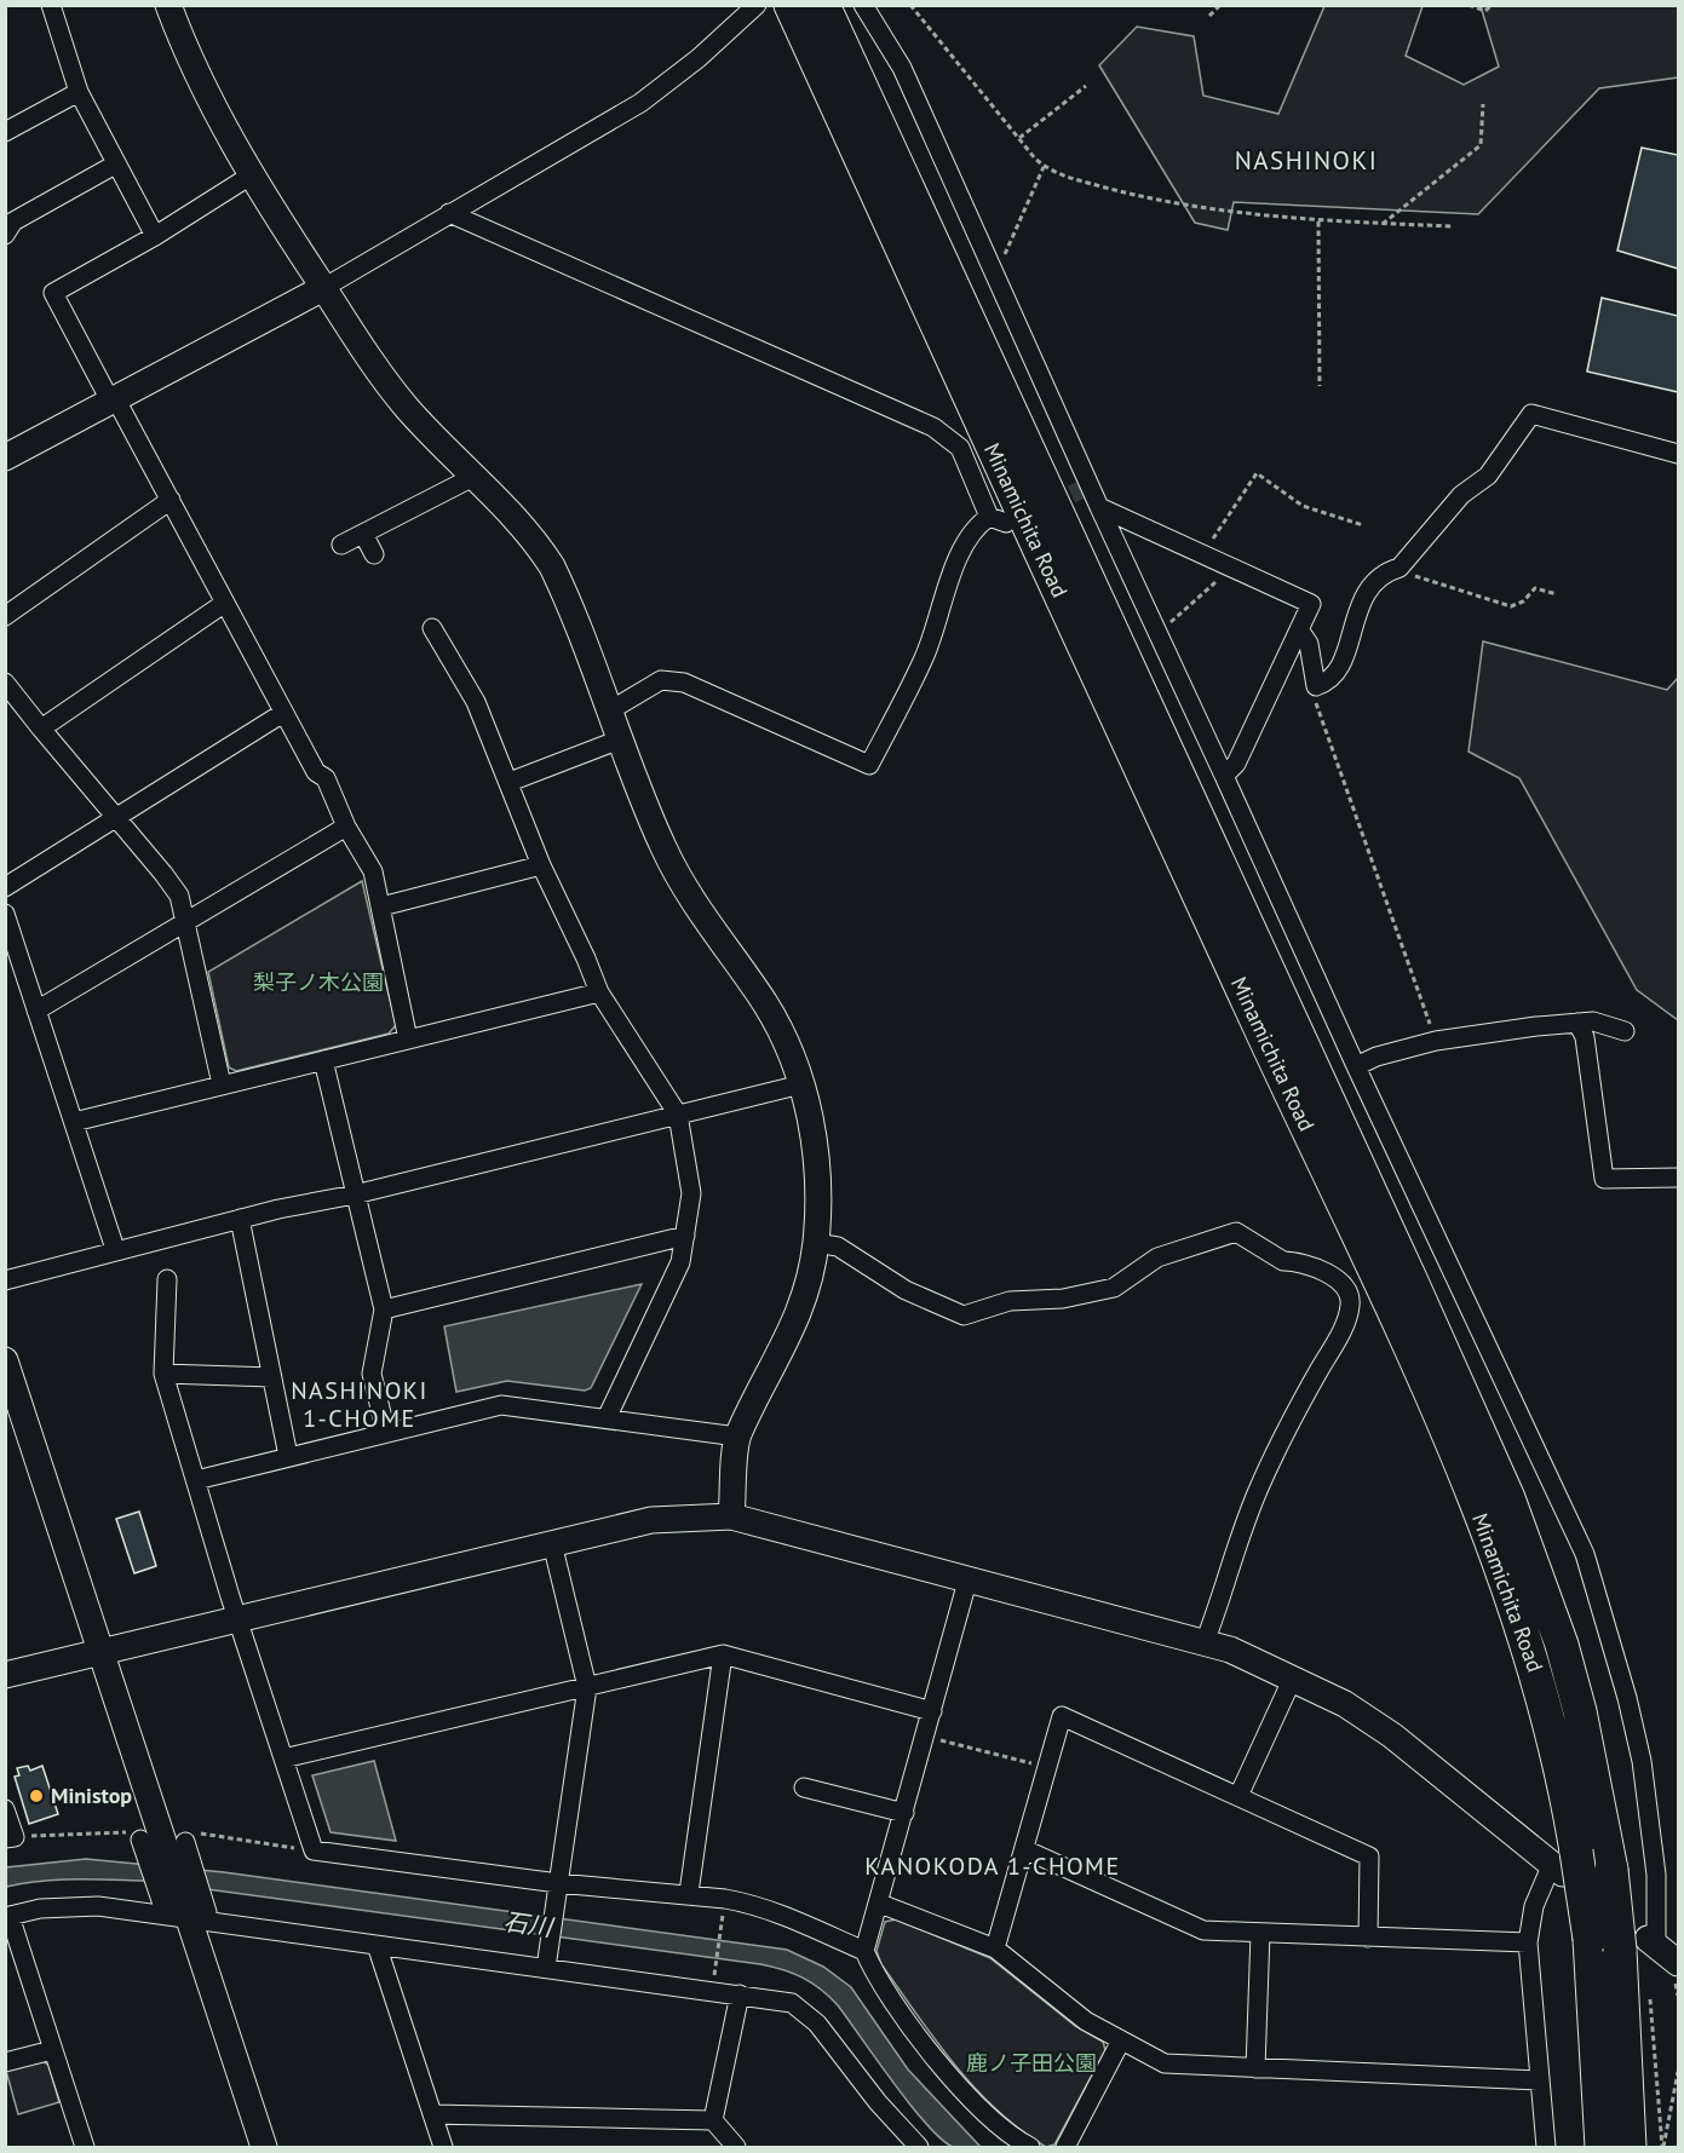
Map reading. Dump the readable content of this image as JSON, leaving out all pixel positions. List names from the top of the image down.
{
  "streets": {
    "highway": ["Minamichita Road"]
  },
  "districts": ["NASHINOKI", "NASHINOKI 1-CHOME", "KANOKODA 1-CHOME"],
  "water": ["石川"],
  "parks": ["梨子ノ木公園", "鹿ノ子田公園"],
  "places": ["Ministop"]
}
